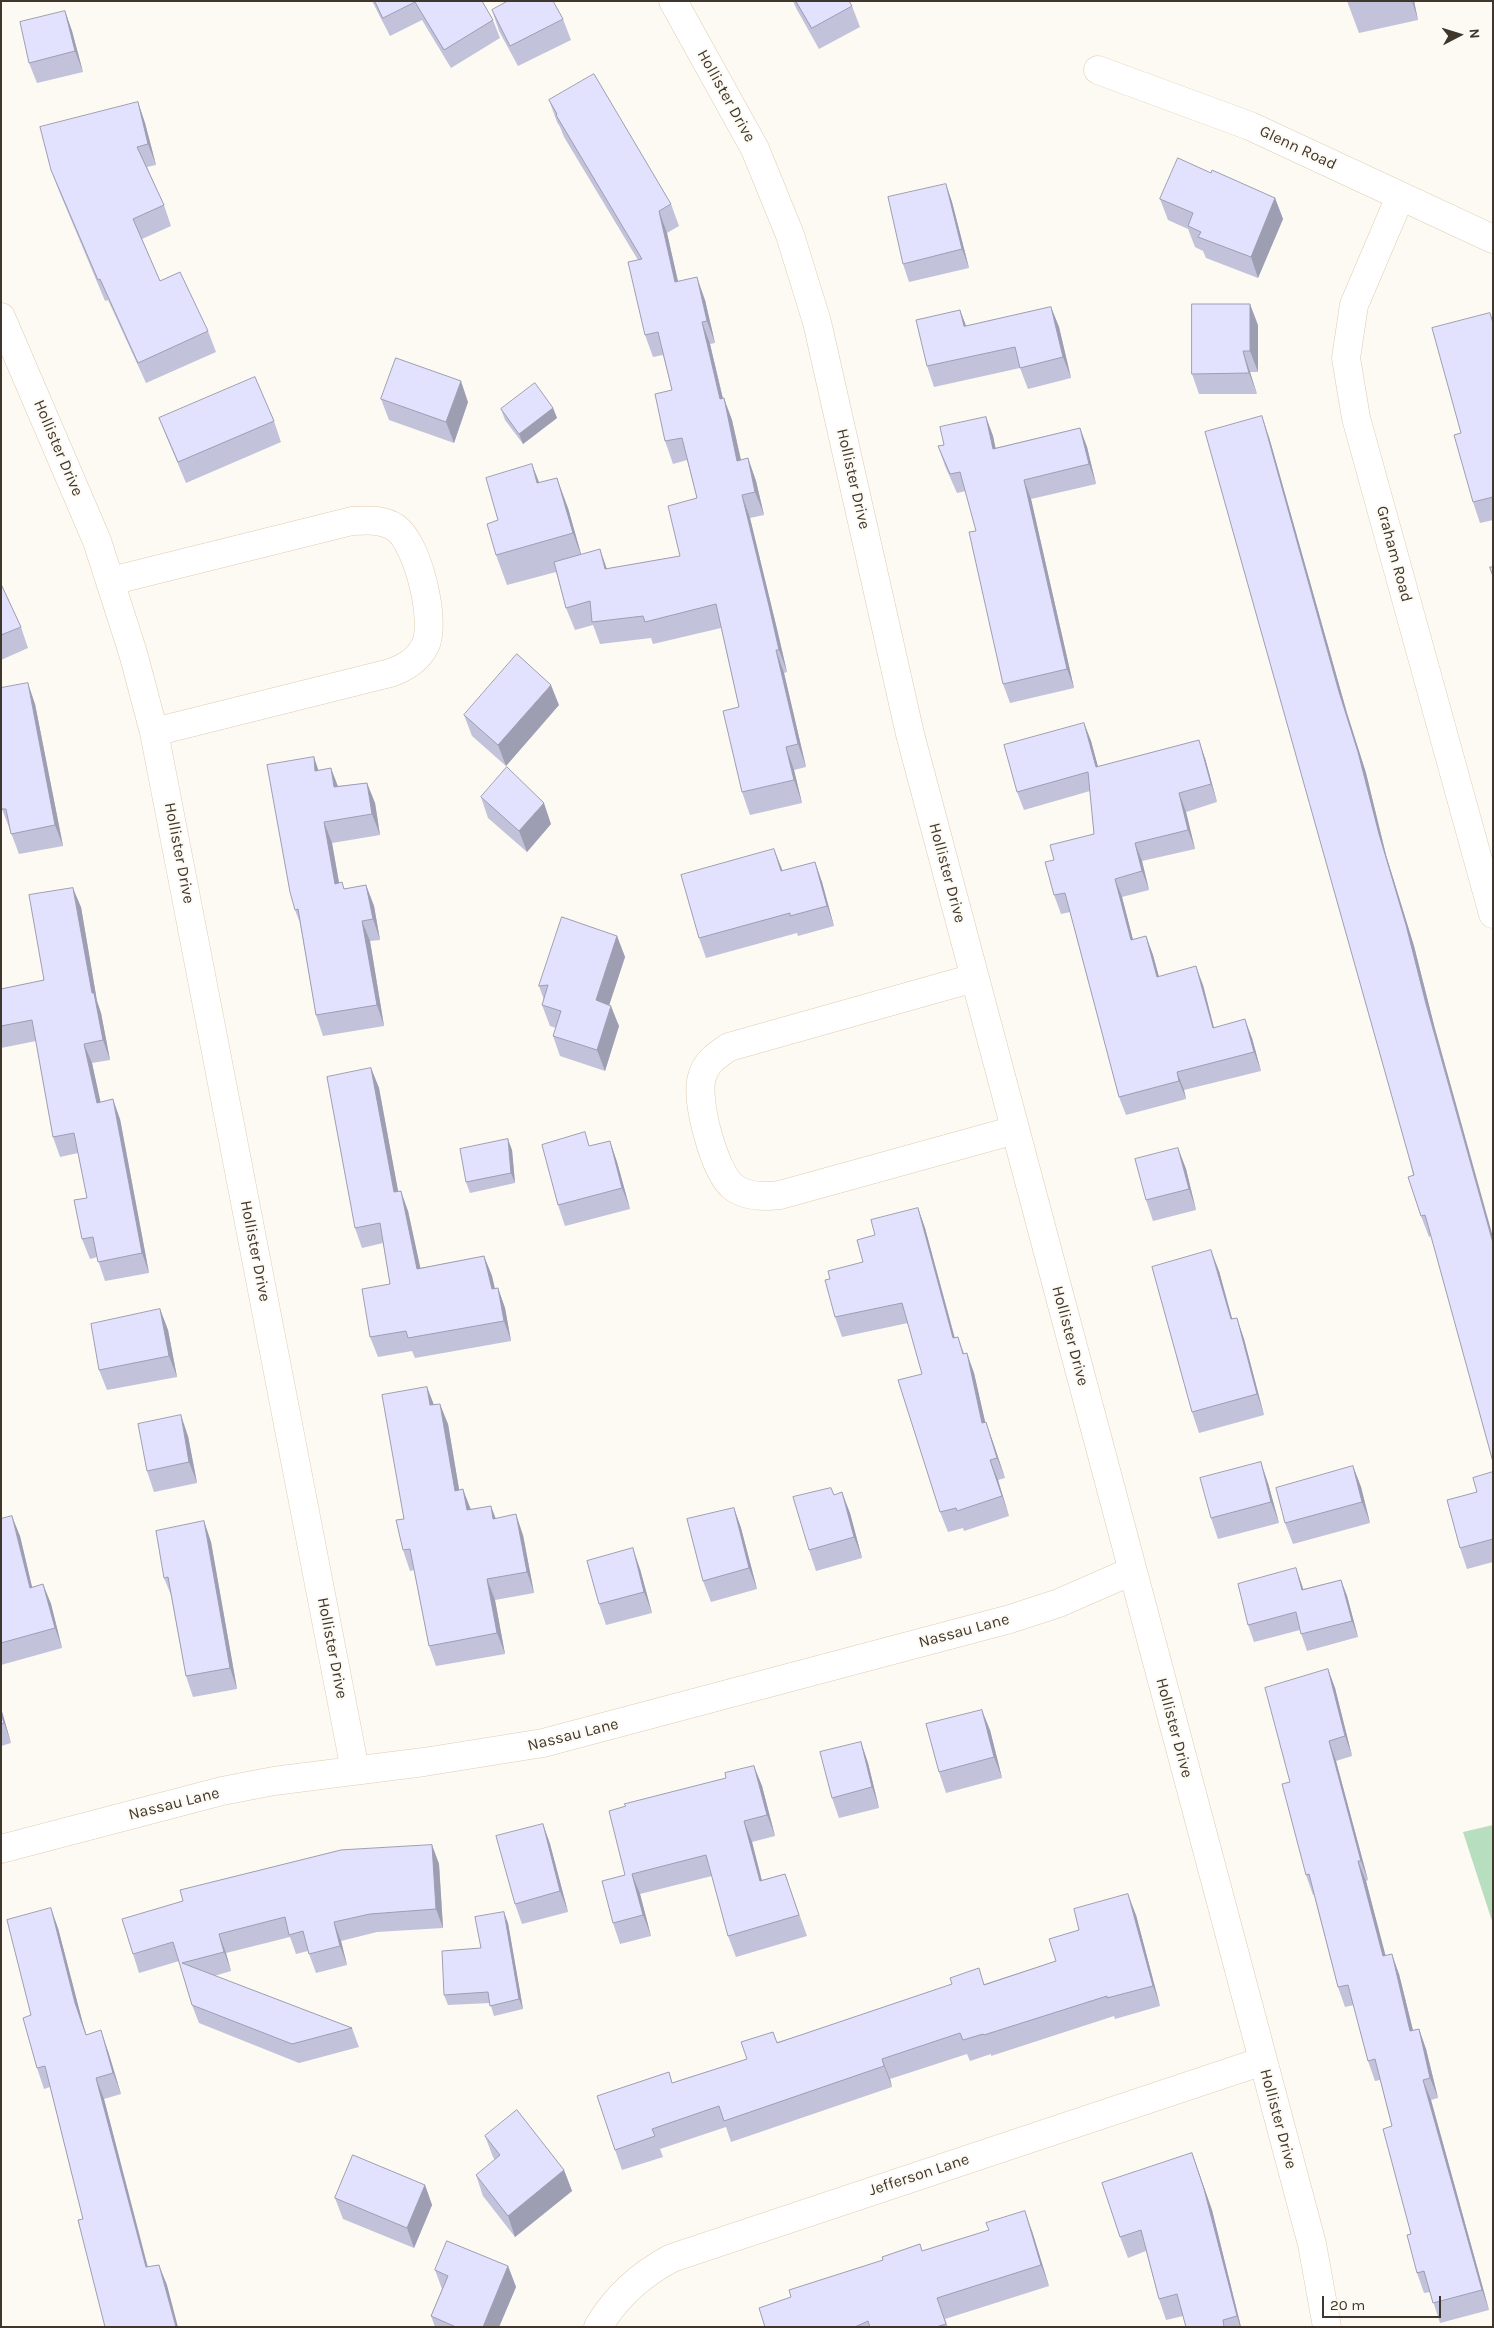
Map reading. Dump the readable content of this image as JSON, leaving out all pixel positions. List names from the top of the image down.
{
  "streets": {
    "street": [
      "Hollister Drive",
      "Glenn Road",
      "Graham Road",
      "Nassau Lane",
      "Jefferson Lane"
    ]
  },
  "crossings": [
    ["Hollister Drive", "Nassau Lane"],
    ["Hollister Drive", "Jefferson Lane"],
    ["Glenn Road", "Graham Road"]
  ],
  "scale_bar": "20 m",
  "north": "right"
}
